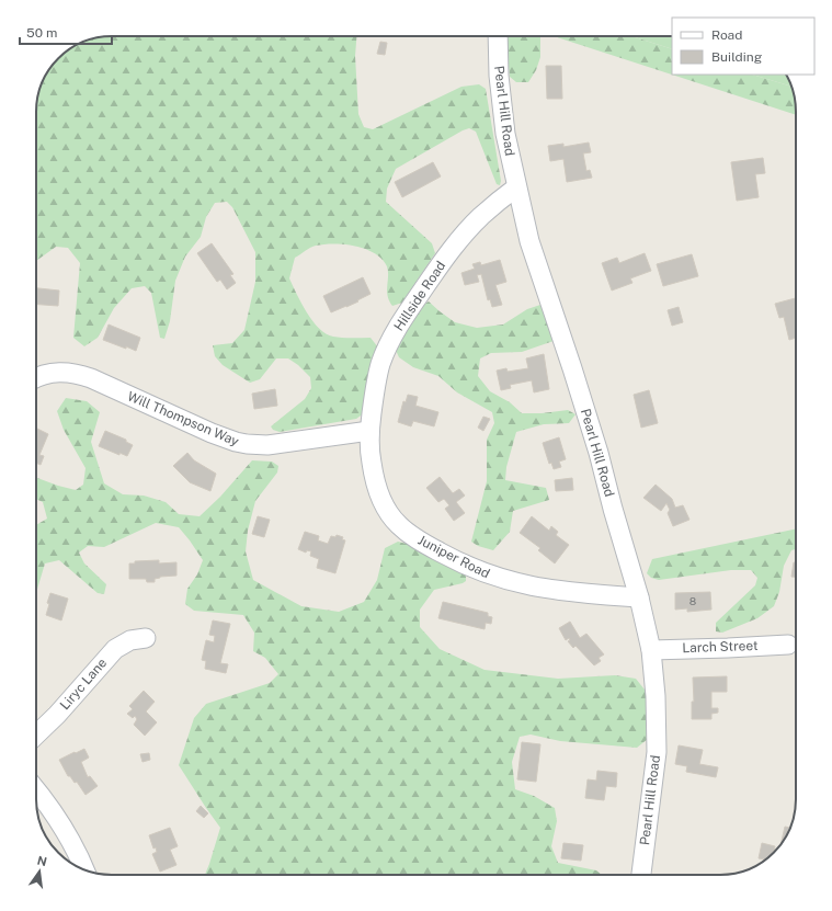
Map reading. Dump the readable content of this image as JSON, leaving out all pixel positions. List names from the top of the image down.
{
  "streets": {
    "street": [
      "Pearl Hill Road",
      "Hillside Road",
      "Will Thompson Way",
      "Juniper Road",
      "Larch Street",
      "Liryc Lane"
    ]
  },
  "crossings": [
    ["Pearl Hill Road", "Hillside Road"],
    ["Pearl Hill Road", "Juniper Road"],
    ["Pearl Hill Road", "Larch Street"],
    ["Hillside Road", "Will Thompson Way"],
    ["Hillside Road", "Juniper Road"],
    ["Will Thompson Way", "Juniper Road"]
  ],
  "house_numbers": ["8"],
  "legend": ["Road", "Building"],
  "scale_bar": "50 m",
  "north": "top"
}
